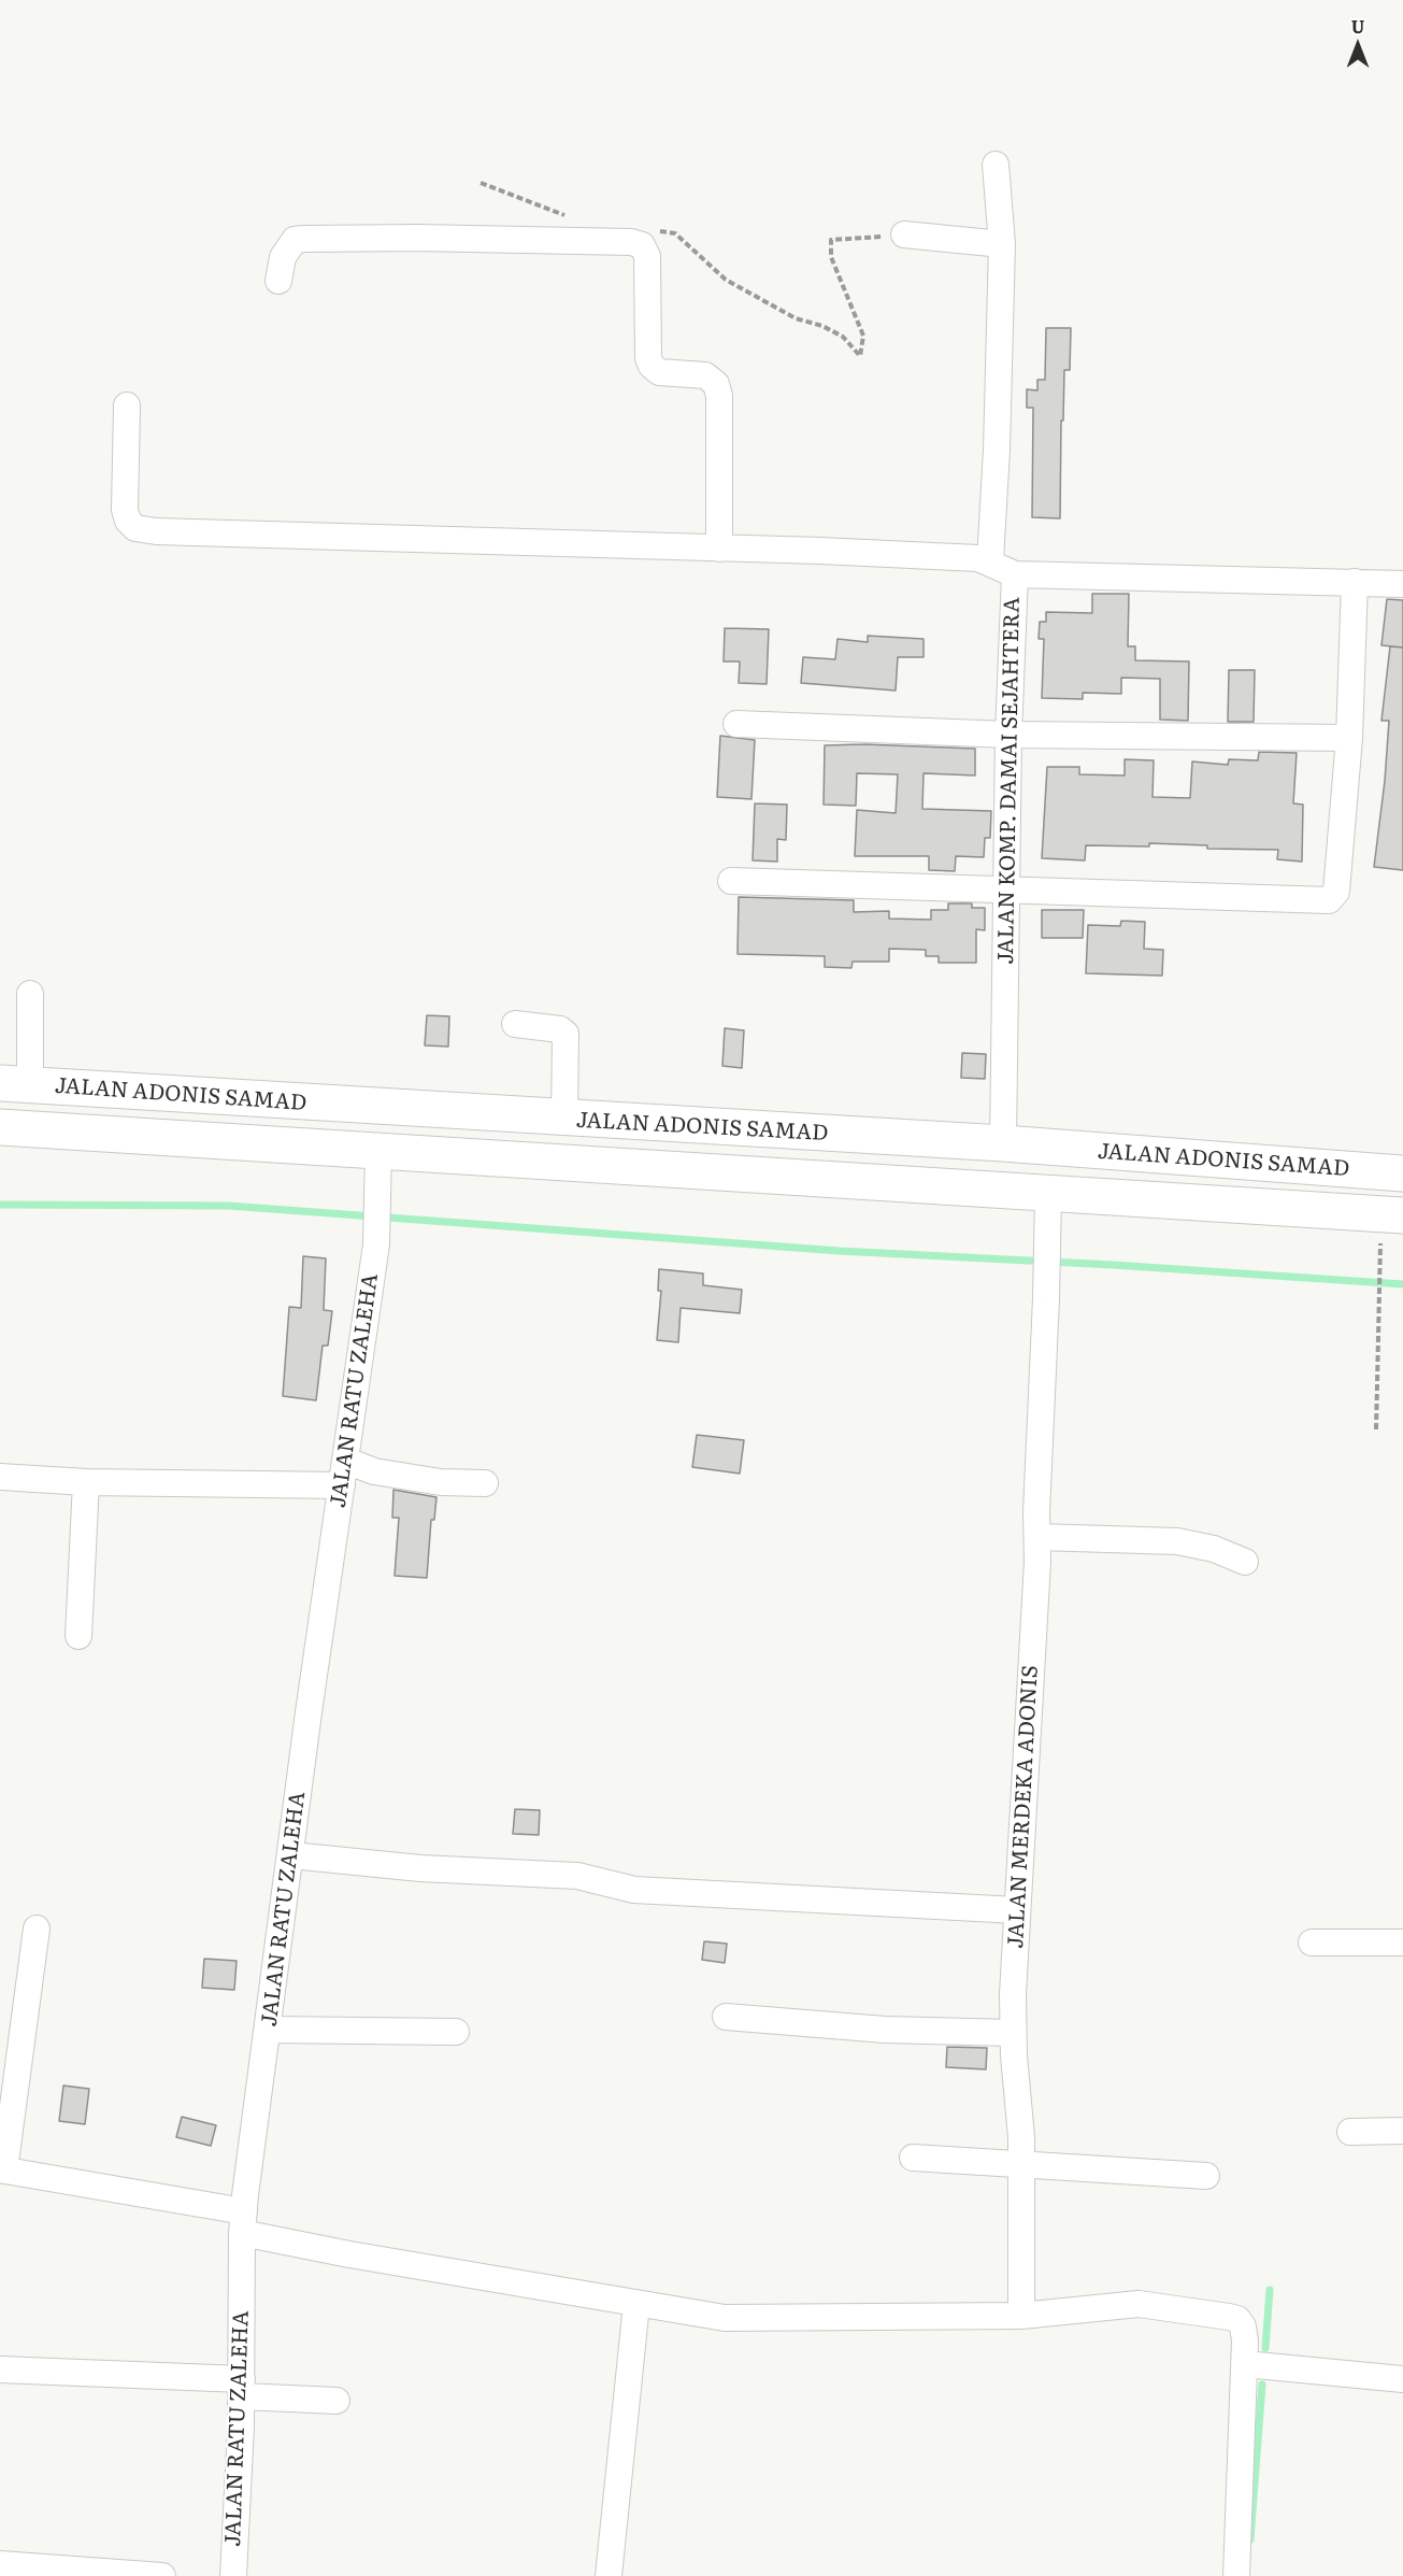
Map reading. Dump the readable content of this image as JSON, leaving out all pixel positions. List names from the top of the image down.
{
  "streets": {
    "highway": ["JALAN ADONIS SAMAD"],
    "street": ["JALAN KOMP. DAMAI SEJAHTERA", "JALAN RATU ZALEHA", "JALAN MERDEKA ADONIS"]
  },
  "crossings": [
    ["JALAN KOMP. DAMAI SEJAHTERA", "JALAN ADONIS SAMAD"]
  ],
  "north": "top"
}
